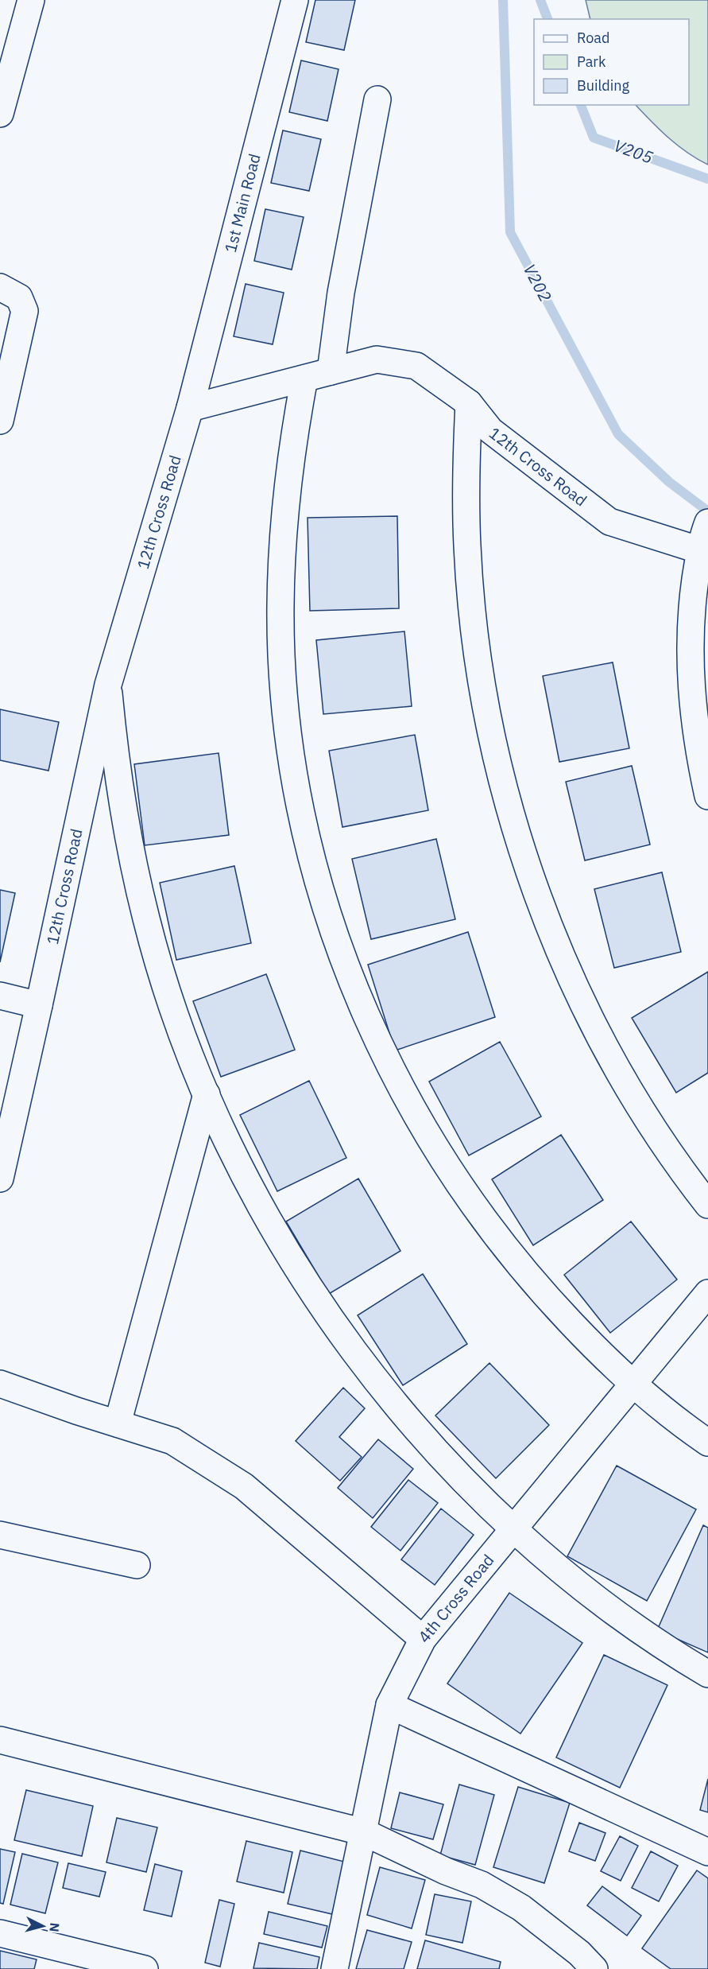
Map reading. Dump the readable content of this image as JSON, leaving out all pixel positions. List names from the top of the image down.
{
  "streets": {
    "street": ["1st Main Road", "12th Cross Road", "4th Cross Road"]
  },
  "crossings": [
    ["1st Main Road", "12th Cross Road"]
  ],
  "water": ["V205", "V202"],
  "legend": ["Road", "Park", "Building"],
  "north": "right"
}
